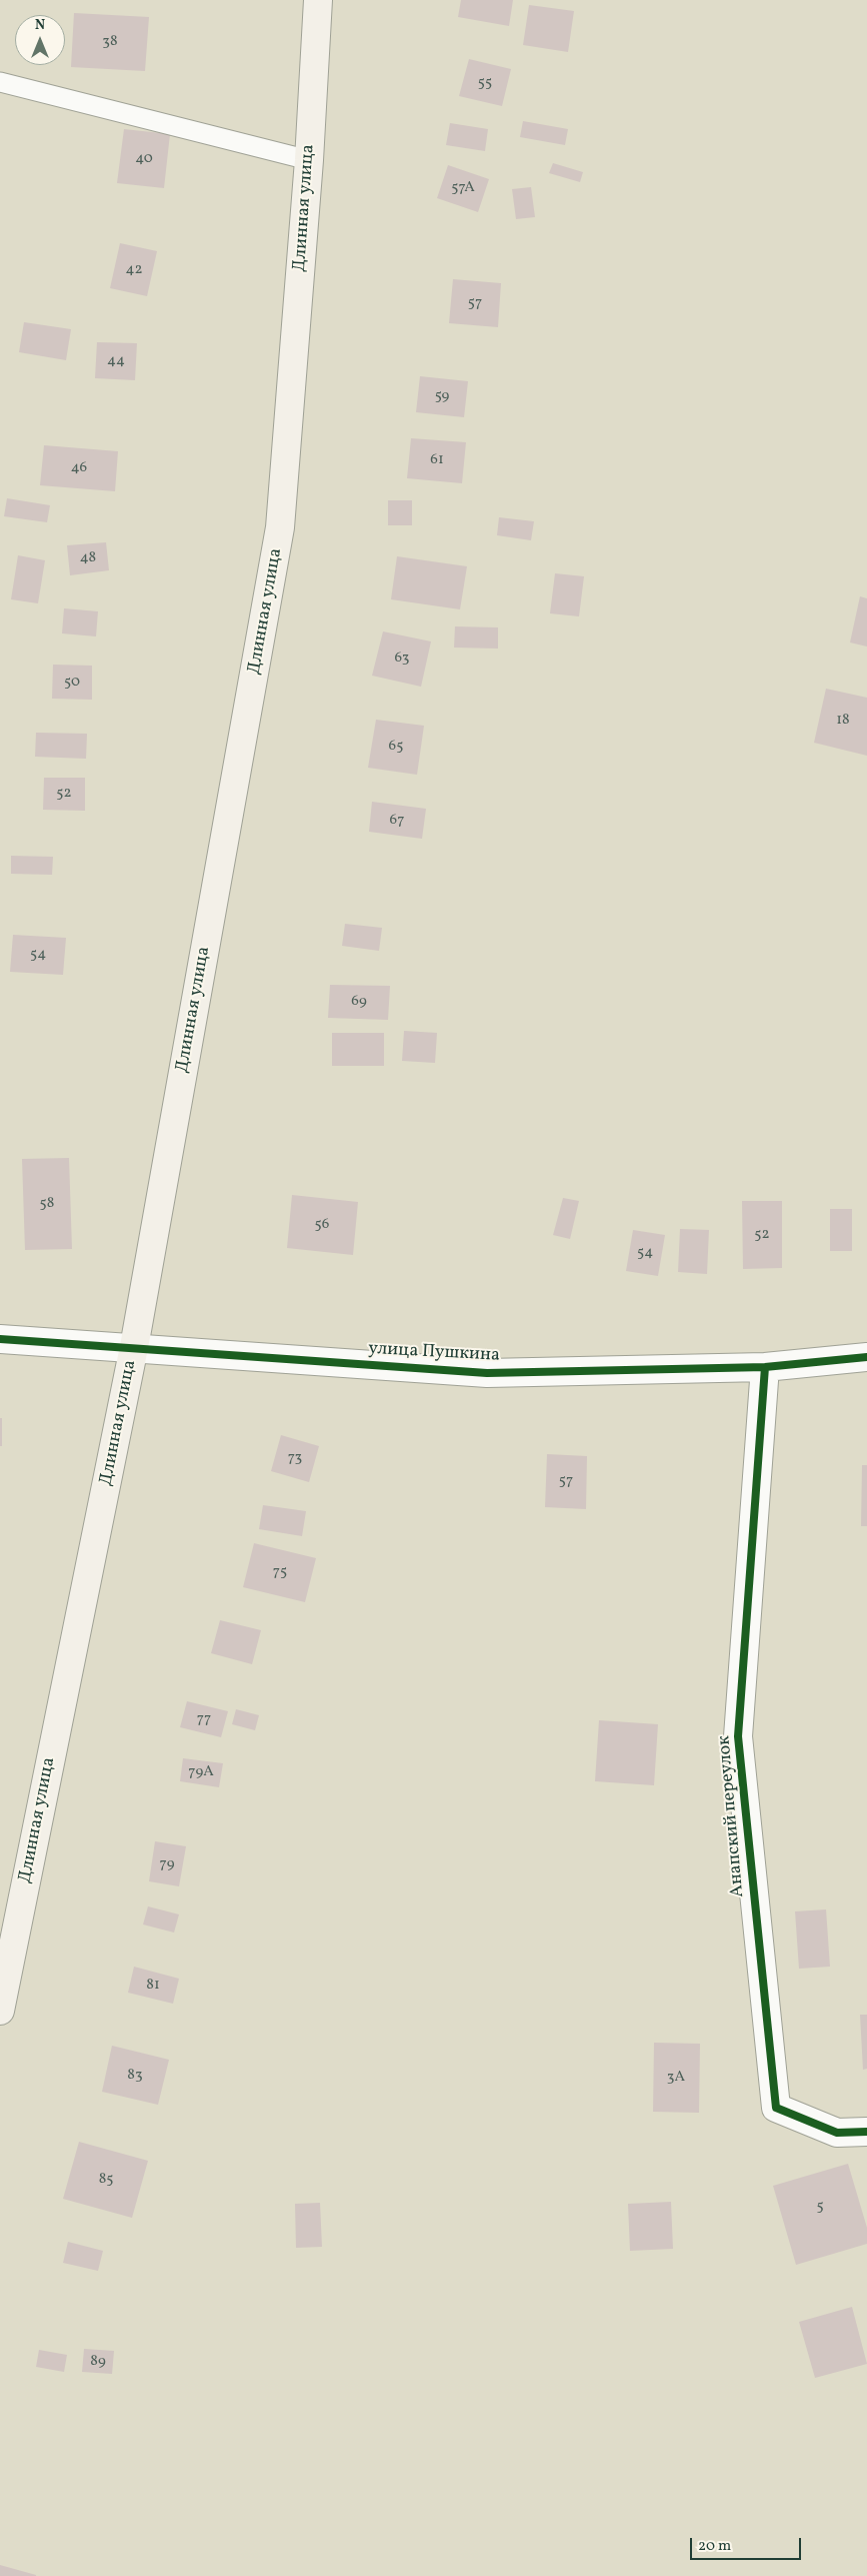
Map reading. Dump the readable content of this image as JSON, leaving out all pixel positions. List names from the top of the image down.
{
  "streets": {
    "main road": ["Длинная улица"],
    "street": ["улица Пушкина", "Анапский переулок"]
  },
  "crossings": [
    ["Длинная улица", "улица Пушкина"],
    ["улица Пушкина", "Анапский переулок"]
  ],
  "house_numbers": [
    "38",
    "55",
    "40",
    "57А",
    "42",
    "57",
    "44",
    "59",
    "61",
    "46",
    "48",
    "63",
    "50",
    "18",
    "65",
    "52",
    "67",
    "54",
    "69",
    "58",
    "56",
    "52",
    "54",
    "73",
    "57",
    "75",
    "77",
    "79А",
    "79",
    "81",
    "83",
    "3А",
    "85",
    "5",
    "89"
  ],
  "scale_bar": "20 m",
  "north": "top"
}
